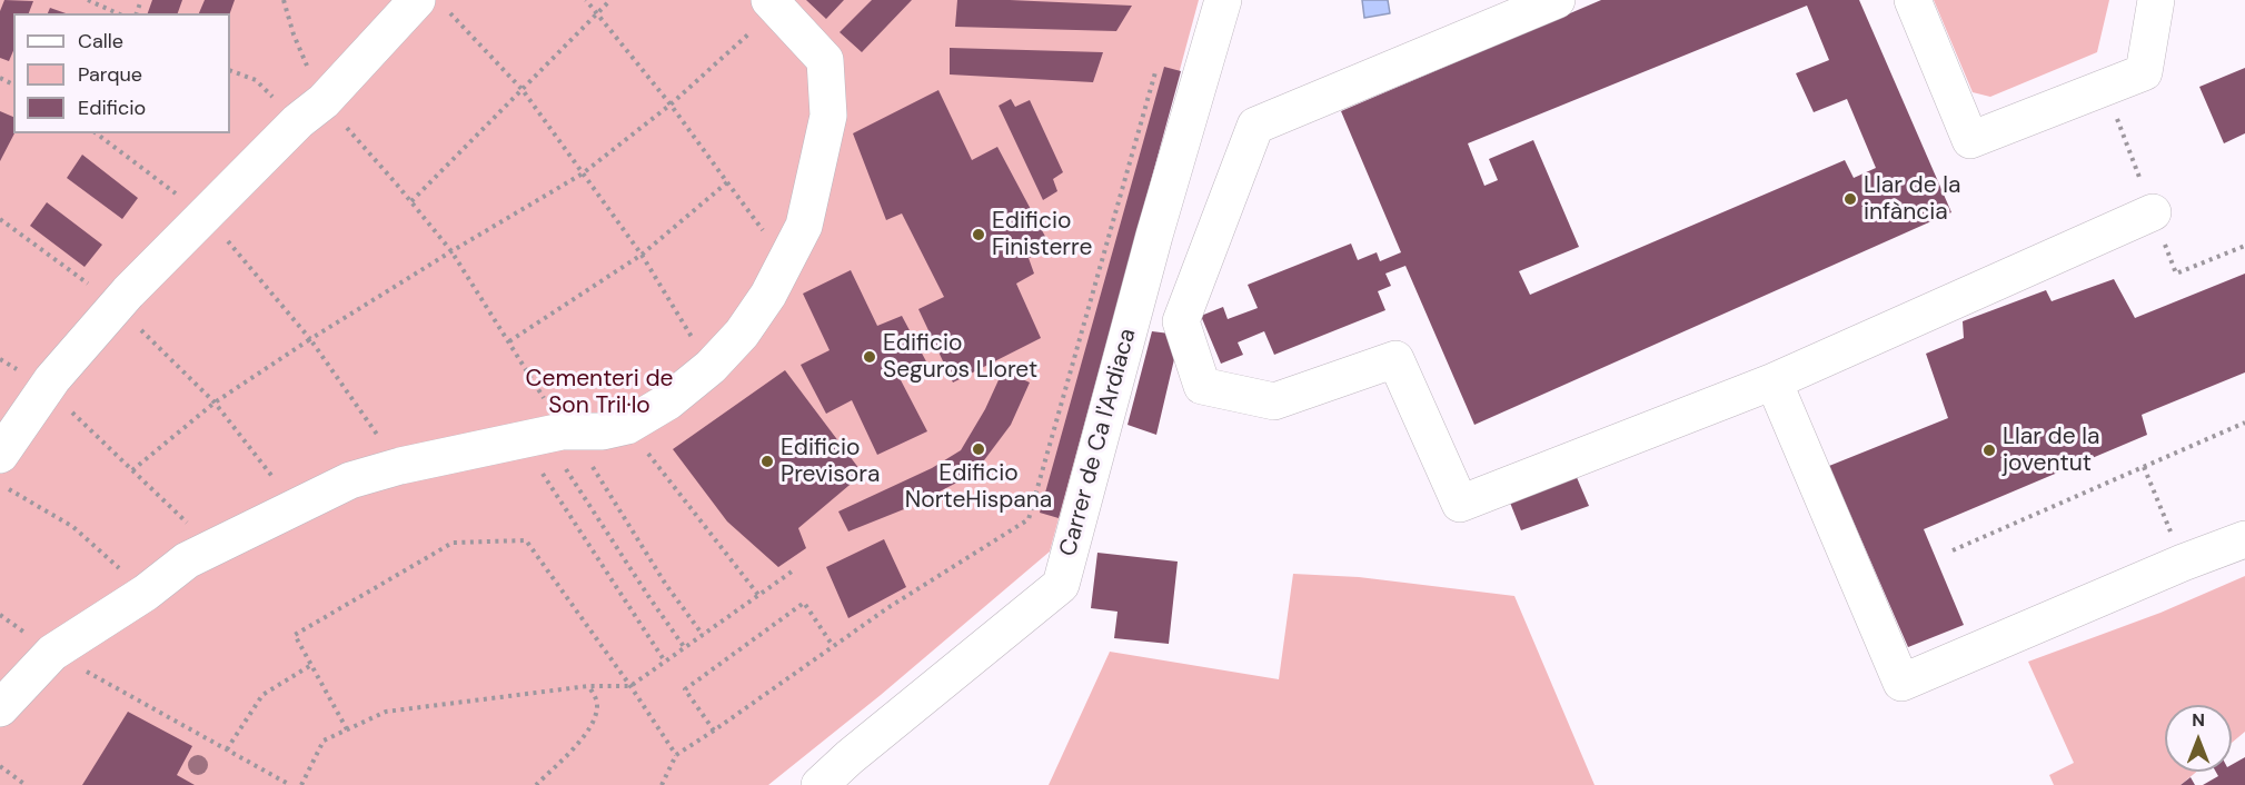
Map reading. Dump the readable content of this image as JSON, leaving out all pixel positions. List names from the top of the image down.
{
  "streets": {
    "street": ["Carrer de Ca l'Ardiaca"]
  },
  "parks": ["Cementeri de Son Tril·lo"],
  "places": [
    "Llar de la infància",
    "Edificio Finisterre",
    "Edificio Seguros Lloret",
    "Edificio NorteHispana",
    "Llar de la joventut",
    "Edificio Previsora"
  ],
  "legend": ["Calle", "Parque", "Edificio"],
  "north": "top"
}
